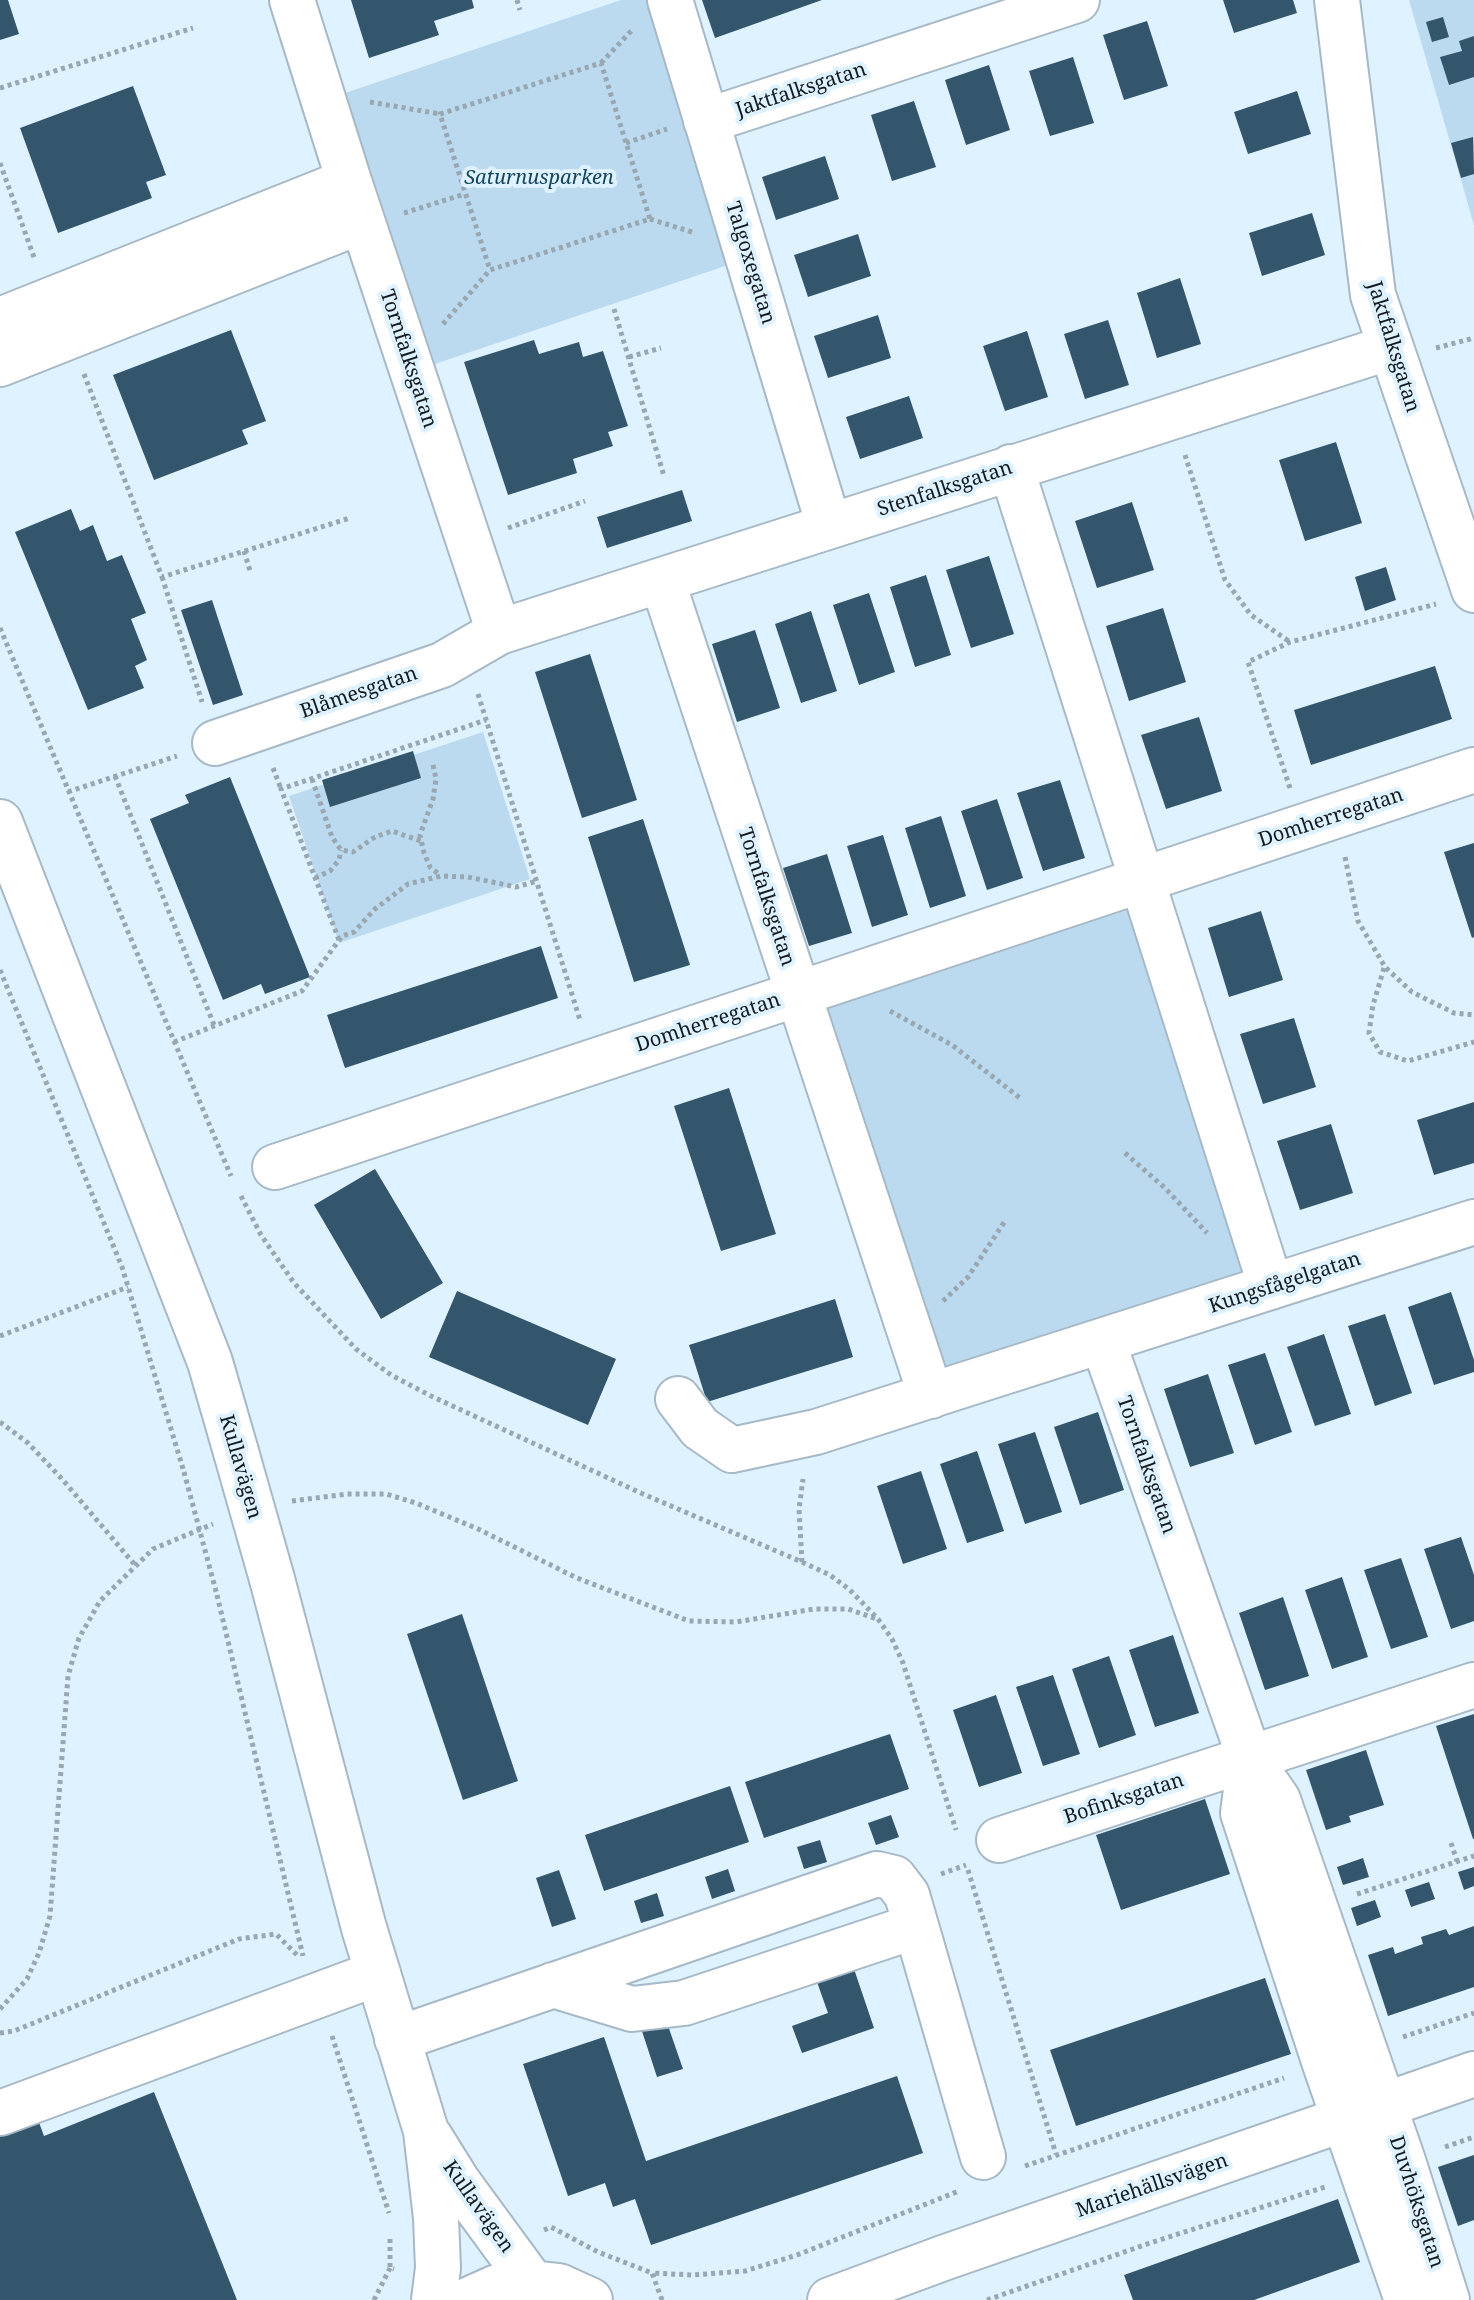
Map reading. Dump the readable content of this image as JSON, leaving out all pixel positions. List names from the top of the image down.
{
  "streets": {
    "street": [
      "Jaktfalksgatan",
      "Talgoxegatan",
      "Tornfalksgatan",
      "Stenfalksgatan",
      "Blåmesgatan",
      "Domherregatan",
      "Kungsfågelgatan",
      "Kullavägen",
      "Bofinksgatan",
      "Mariehällsvägen",
      "Duvhöksgatan"
    ]
  },
  "crossings": [
    ["Jaktfalksgatan", "Talgoxegatan"],
    ["Jaktfalksgatan", "Stenfalksgatan"],
    ["Talgoxegatan", "Stenfalksgatan"],
    ["Tornfalksgatan", "Stenfalksgatan"],
    ["Tornfalksgatan", "Blåmesgatan"],
    ["Tornfalksgatan", "Domherregatan"],
    ["Tornfalksgatan", "Kungsfågelgatan"],
    ["Tornfalksgatan", "Bofinksgatan"],
    ["Tornfalksgatan", "Mariehällsvägen"],
    ["Tornfalksgatan", "Duvhöksgatan"],
    ["Stenfalksgatan", "Blåmesgatan"],
    ["Mariehällsvägen", "Duvhöksgatan"]
  ],
  "parks": ["Saturnusparken"]
}
